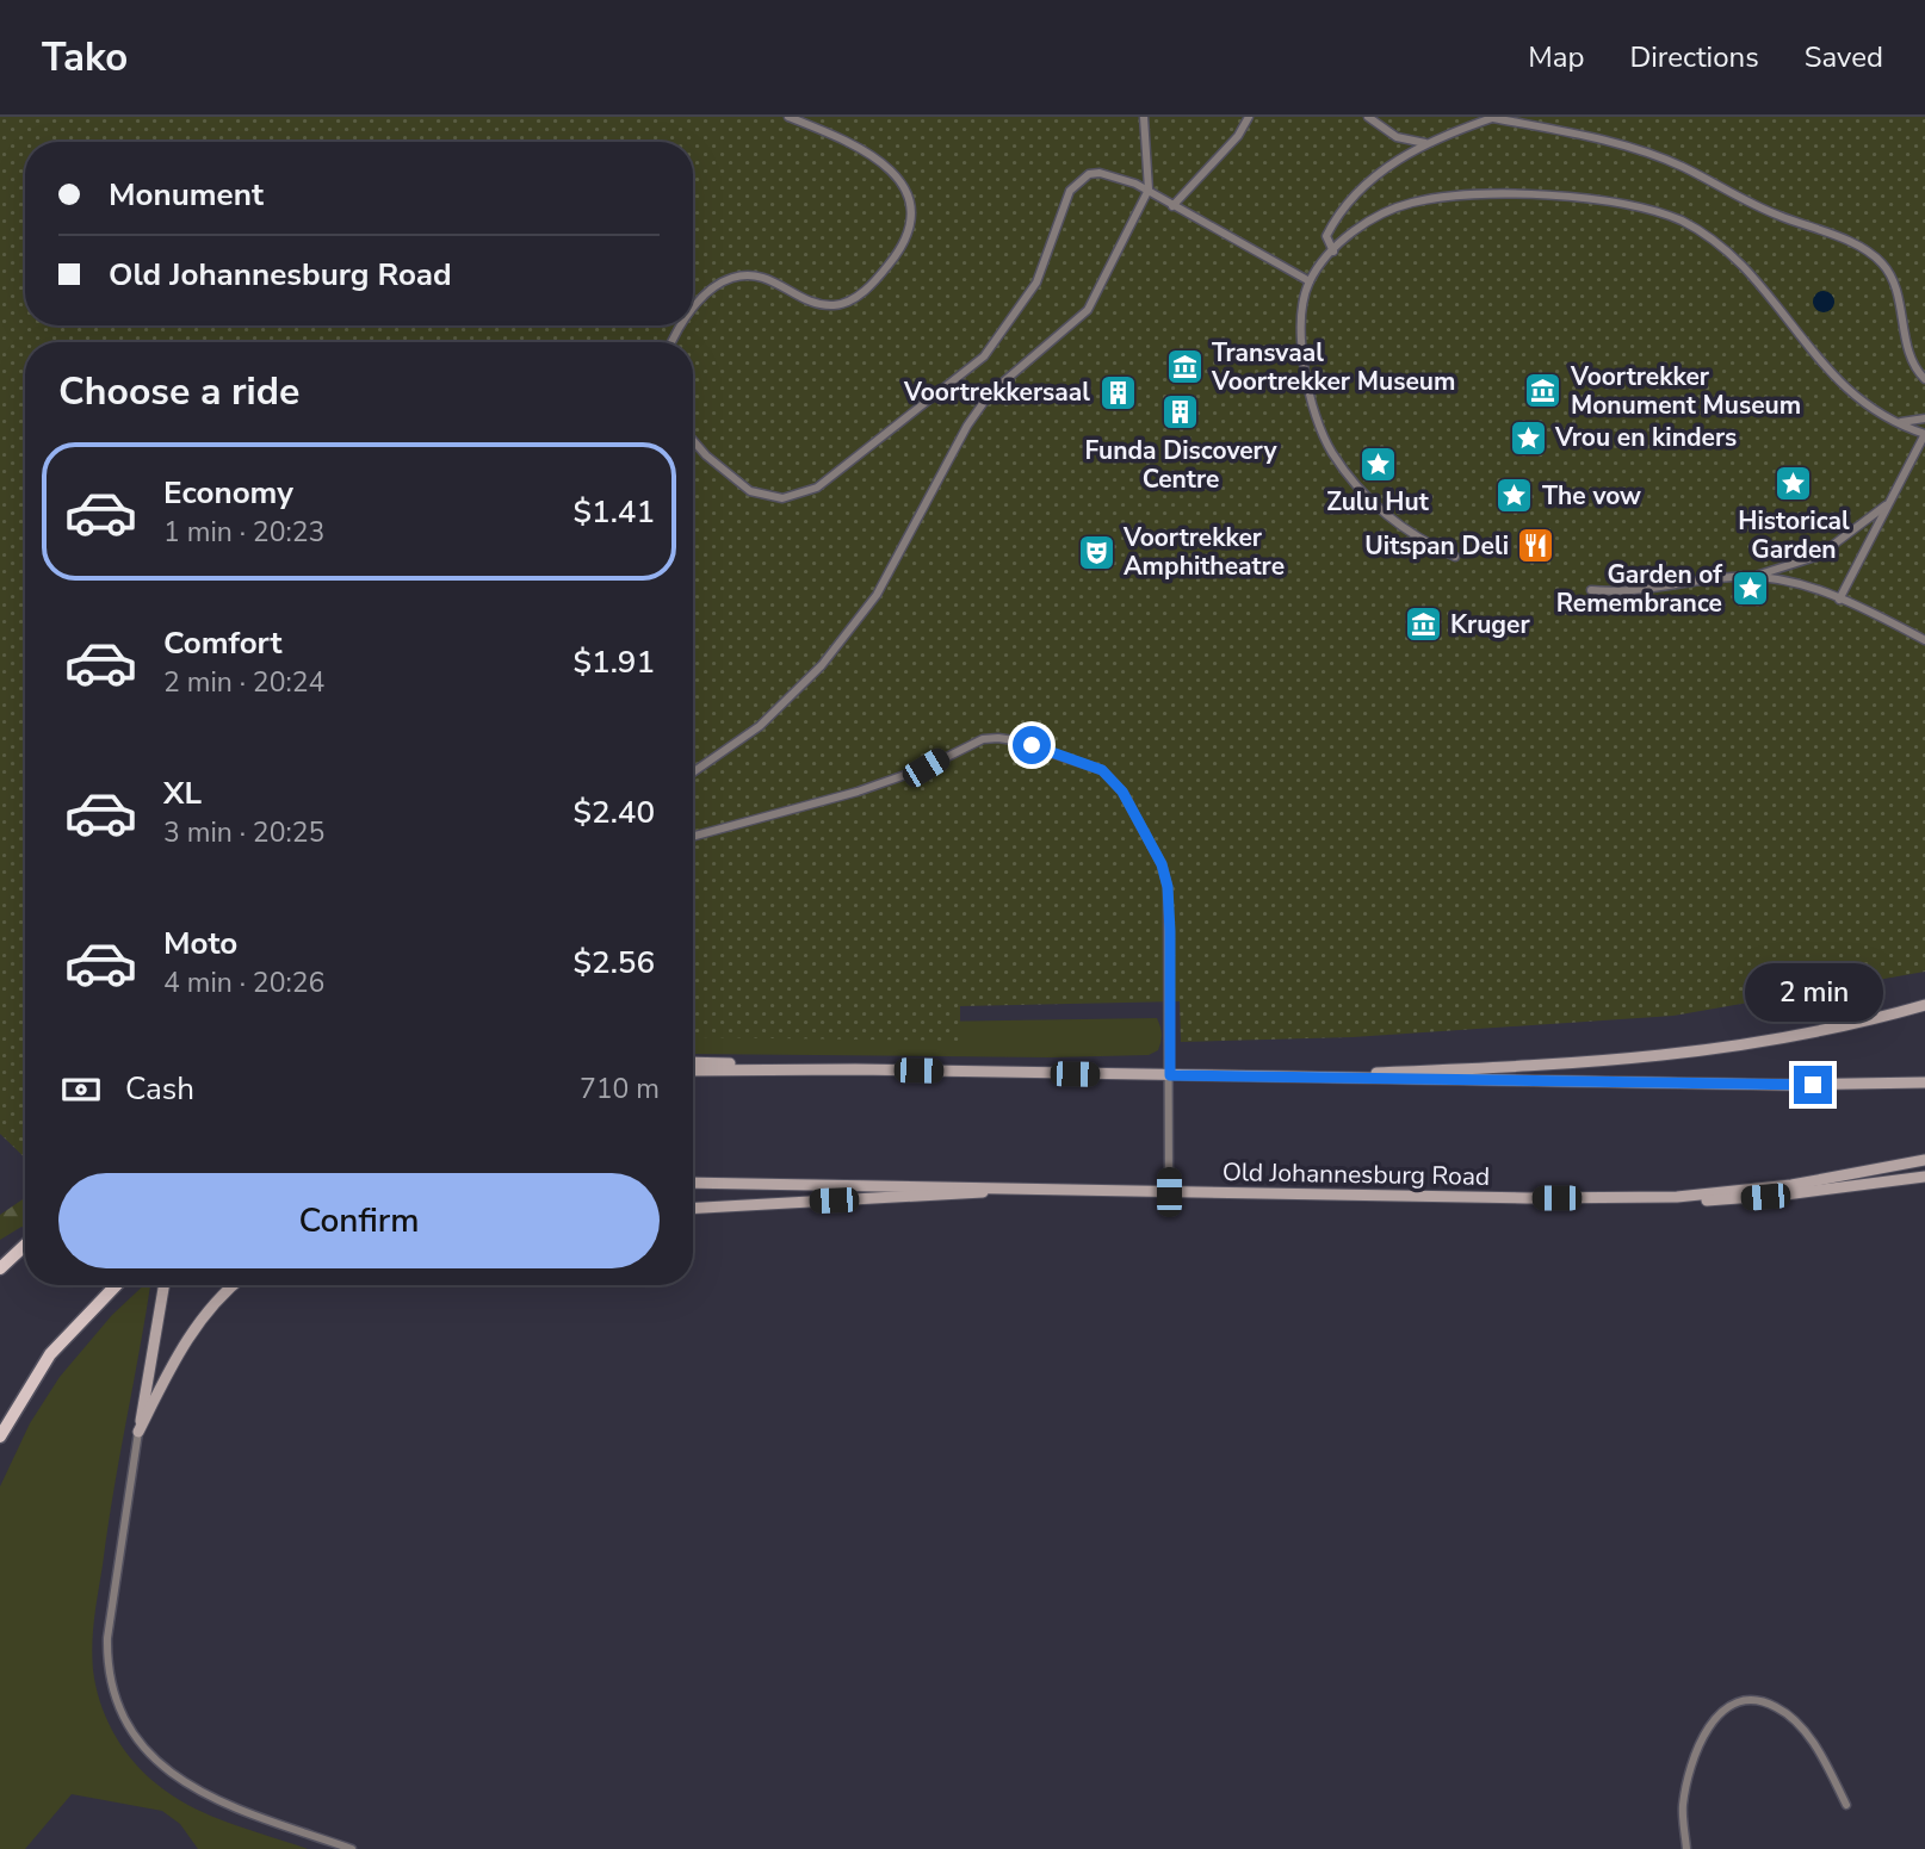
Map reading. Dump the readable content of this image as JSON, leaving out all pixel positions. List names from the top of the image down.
{
  "streets": {
    "main road": ["Old Johannesburg Road"]
  },
  "places": {
    "museum": ["Transvaal Voortrekker Museum", "Voortrekker Monument Museum", "Kruger"],
    "building": ["Voortrekkersaal", "Funda Discovery Centre"],
    "place": [
      "Vrou en kinders",
      "Zulu Hut",
      "Historical Garden",
      "The vow",
      "Garden of Remembrance"
    ],
    "restaurant": ["Uitspan Deli"],
    "theatre": ["Voortrekker Amphitheatre"]
  },
  "page": {
    "header": "Tako",
    "nav": ["Map", "Directions", "Saved"],
    "banner": ["Monument", "Old Johannesburg Road"],
    "heading": "Choose a ride",
    "list": [
      {
        "name": "Economy",
        "note": "1 min · 20:23",
        "value": "$1.41"
      },
      {
        "name": "Comfort",
        "note": "2 min · 20:24",
        "value": "$1.91"
      },
      {
        "name": "XL",
        "note": "3 min · 20:25",
        "value": "$2.40"
      },
      {
        "name": "Moto",
        "note": "4 min · 20:26",
        "value": "$2.56"
      }
    ],
    "bubble": "2 min",
    "pay": ["Cash", "710 m"],
    "buttons": "Confirm"
  }
}
